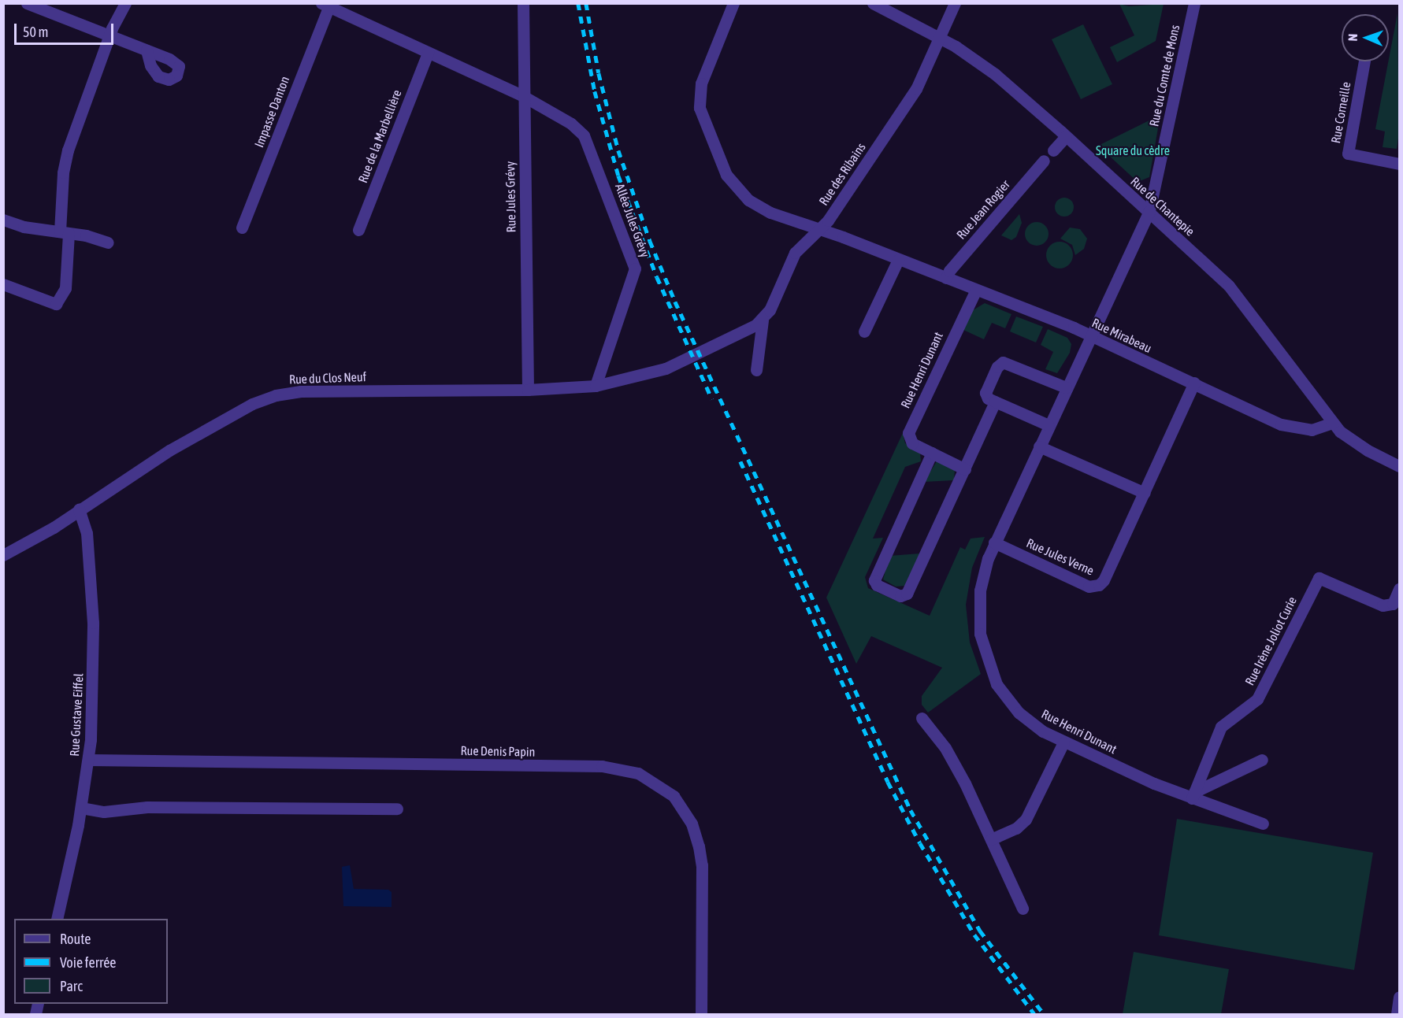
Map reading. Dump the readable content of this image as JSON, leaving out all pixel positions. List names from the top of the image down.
{
  "streets": {
    "street": [
      "Rue du Comte de Mons",
      "Impasse Danton",
      "Rue Corneille",
      "Rue de la Marbellière",
      "Rue des Ribains",
      "Rue Jules Grévy",
      "Rue de Chantepie",
      "Rue Jean Rogier",
      "Allée Jules Grévy",
      "Rue Mirabeau",
      "Rue Henri Dunant",
      "Rue du Clos Neuf",
      "Rue Jules Verne",
      "Rue Irène Joliot Curie",
      "Rue Gustave Eiffel",
      "Rue Denis Papin"
    ]
  },
  "crossings": [
    ["Rue du Comte de Mons", "Rue de Chantepie"],
    ["Rue du Comte de Mons", "Rue Mirabeau"],
    ["Rue du Comte de Mons", "Rue Henri Dunant"],
    ["Rue des Ribains", "Rue de Chantepie"],
    ["Rue des Ribains", "Rue Mirabeau"],
    ["Rue des Ribains", "Rue du Clos Neuf"],
    ["Rue Jules Grévy", "Allée Jules Grévy"],
    ["Rue Jules Grévy", "Rue du Clos Neuf"],
    ["Rue de Chantepie", "Rue Mirabeau"],
    ["Rue Jean Rogier", "Rue Mirabeau"],
    ["Allée Jules Grévy", "Rue du Clos Neuf"],
    ["Rue Mirabeau", "Rue Henri Dunant"],
    ["Rue Mirabeau", "Rue Jules Verne"],
    ["Rue Henri Dunant", "Rue Jules Verne"],
    ["Rue Henri Dunant", "Rue Irène Joliot Curie"],
    ["Rue du Clos Neuf", "Rue Gustave Eiffel"],
    ["Rue Gustave Eiffel", "Rue Denis Papin"]
  ],
  "parks": ["Square du cèdre"],
  "legend": ["Route", "Voie ferrée", "Parc"],
  "scale_bar": "50 m",
  "north": "left"
}
